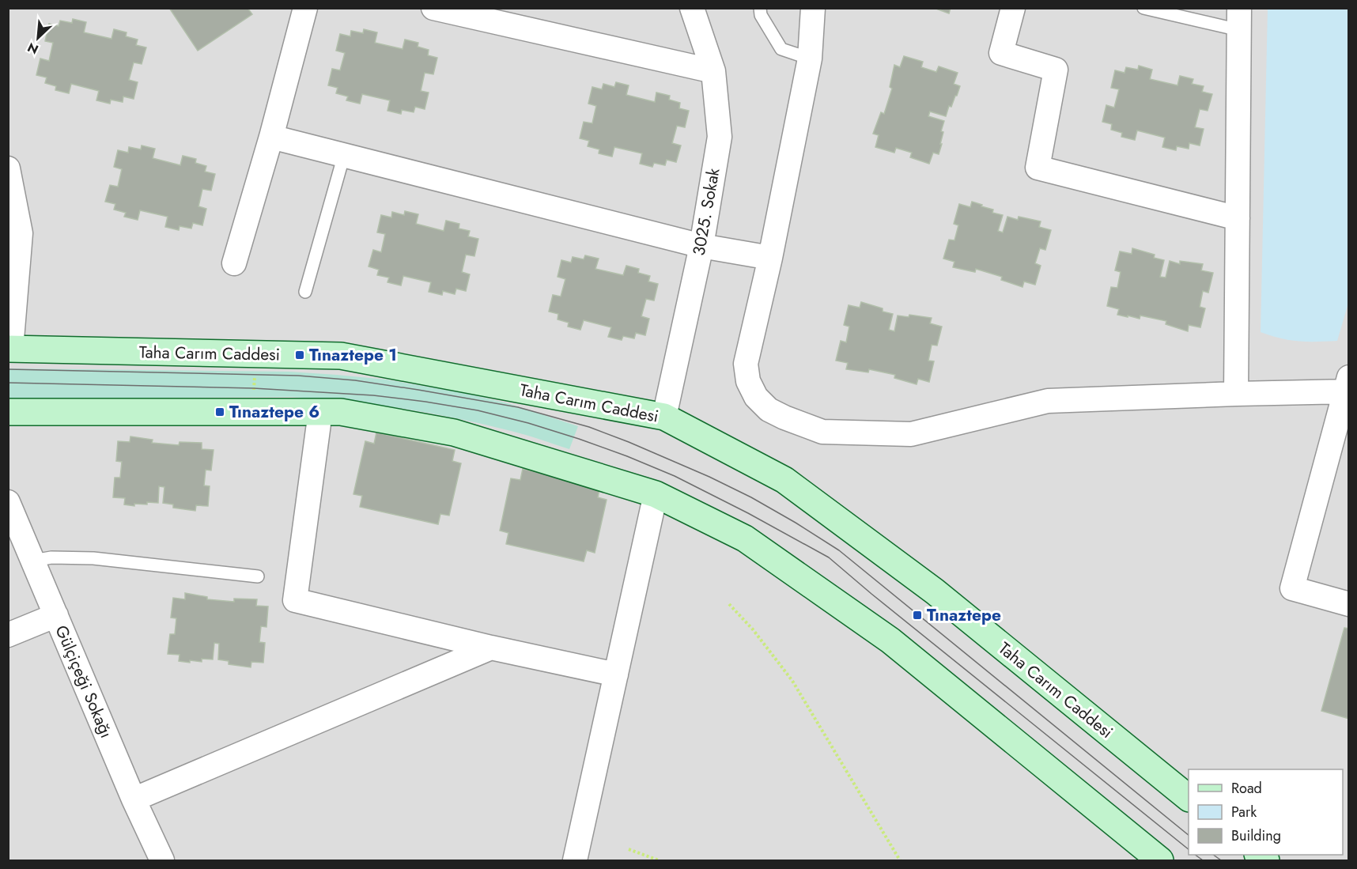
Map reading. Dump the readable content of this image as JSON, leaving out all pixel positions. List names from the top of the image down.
{
  "streets": {
    "main road": ["Taha Carım Caddesi"],
    "street": ["3025. Sokak", "Gülçiçeği Sokağı"]
  },
  "crossings": [
    ["3025. Sokak", "Taha Carım Caddesi"]
  ],
  "places": {
    "transit": ["Tınaztepe 1", "Tınaztepe 6", "Tınaztepe"]
  },
  "legend": ["Road", "Park", "Building"],
  "north": "bottom left"
}
